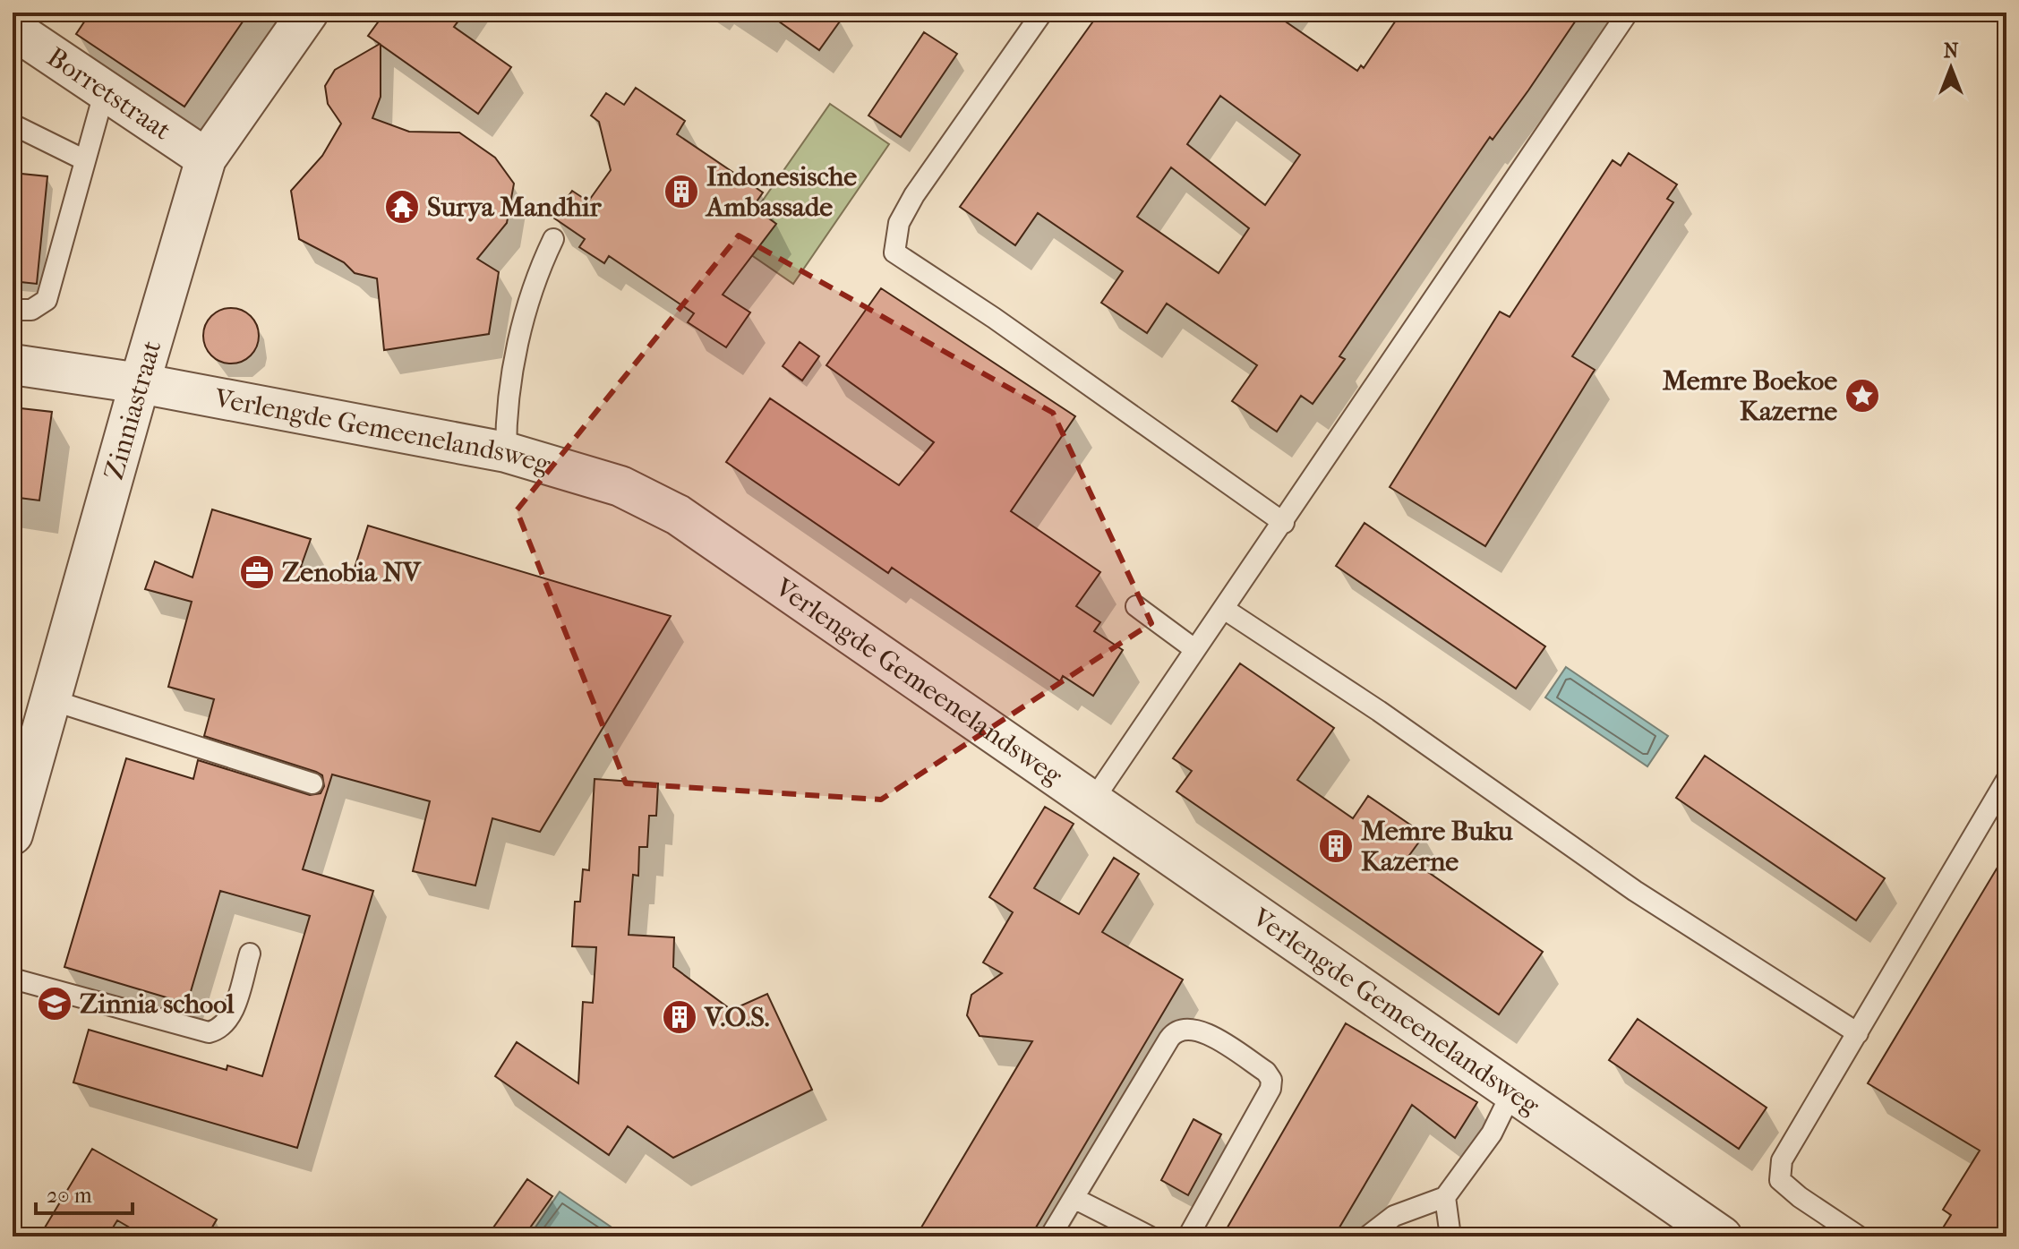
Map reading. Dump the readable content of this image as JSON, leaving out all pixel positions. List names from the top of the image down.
{
  "streets": {
    "street": ["Borretstraat", "Zinniastraat", "Verlengde Gemeenelandsweg"]
  },
  "crossings": [
    ["Borretstraat", "Zinniastraat"],
    ["Zinniastraat", "Verlengde Gemeenelandsweg"]
  ],
  "places": {
    "building": ["Indonesische Ambassade", "Memre Buku Kazerne", "V.O.S."],
    "temple": ["Surya Mandhir"],
    "place": ["Memre Boekoe Kazerne"],
    "office": ["Zenobia NV"],
    "school or university": ["Zinnia school"]
  },
  "scale_bar": "20 m",
  "north": "top"
}
